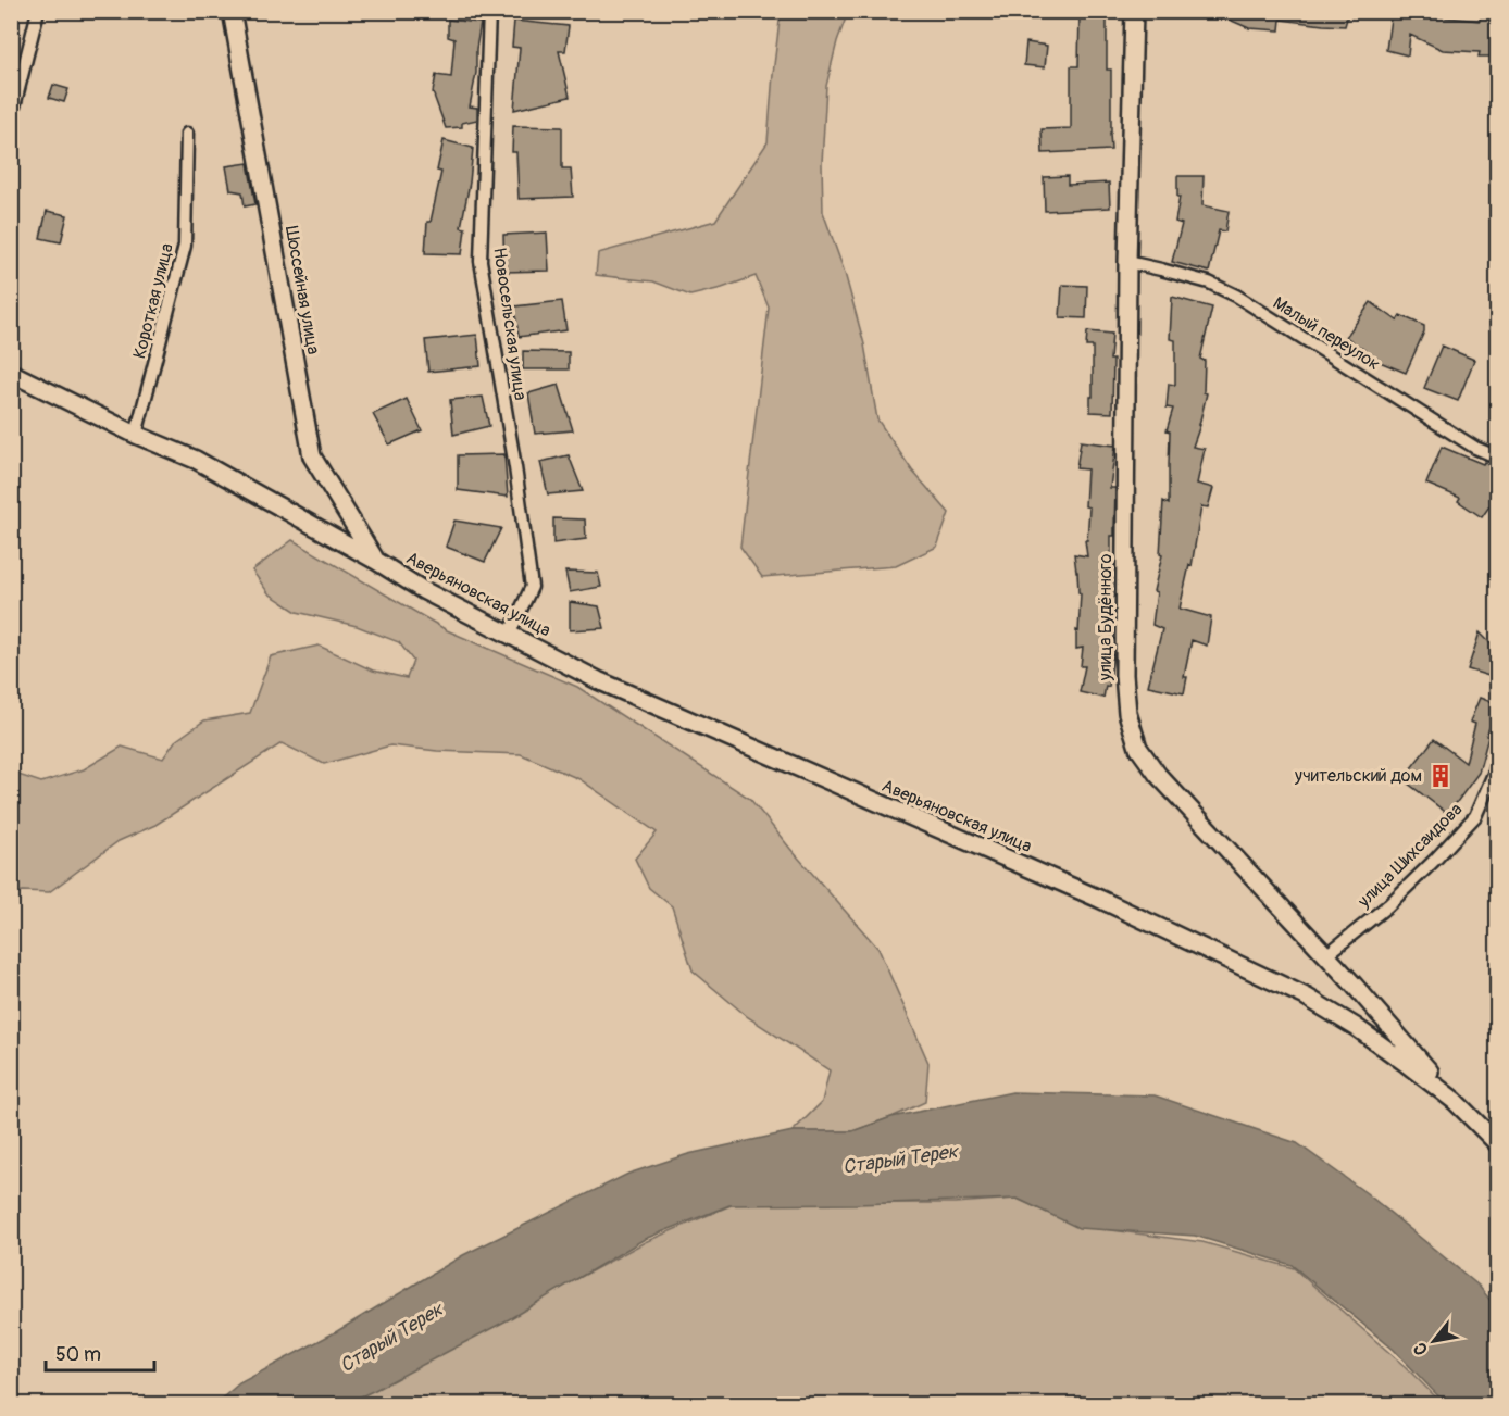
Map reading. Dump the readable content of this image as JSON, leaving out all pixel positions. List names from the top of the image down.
{
  "streets": {
    "street": [
      "Шоссейная улица",
      "Короткая улица",
      "Новосельская улица",
      "Малый переулок",
      "Аверьяновская улица",
      "улица Будённого",
      "улица Шихсаидова"
    ]
  },
  "crossings": [
    ["Шоссейная улица", "Аверьяновская улица"],
    ["Короткая улица", "Аверьяновская улица"],
    ["Новосельская улица", "Аверьяновская улица"],
    ["Малый переулок", "улица Будённого"],
    ["Аверьяновская улица", "улица Будённого"],
    ["улица Будённого", "улица Шихсаидова"]
  ],
  "water": ["Старый Терек"],
  "places": {
    "building": ["учительский дом"]
  },
  "scale_bar": "50 m",
  "north": "bottom left"
}
